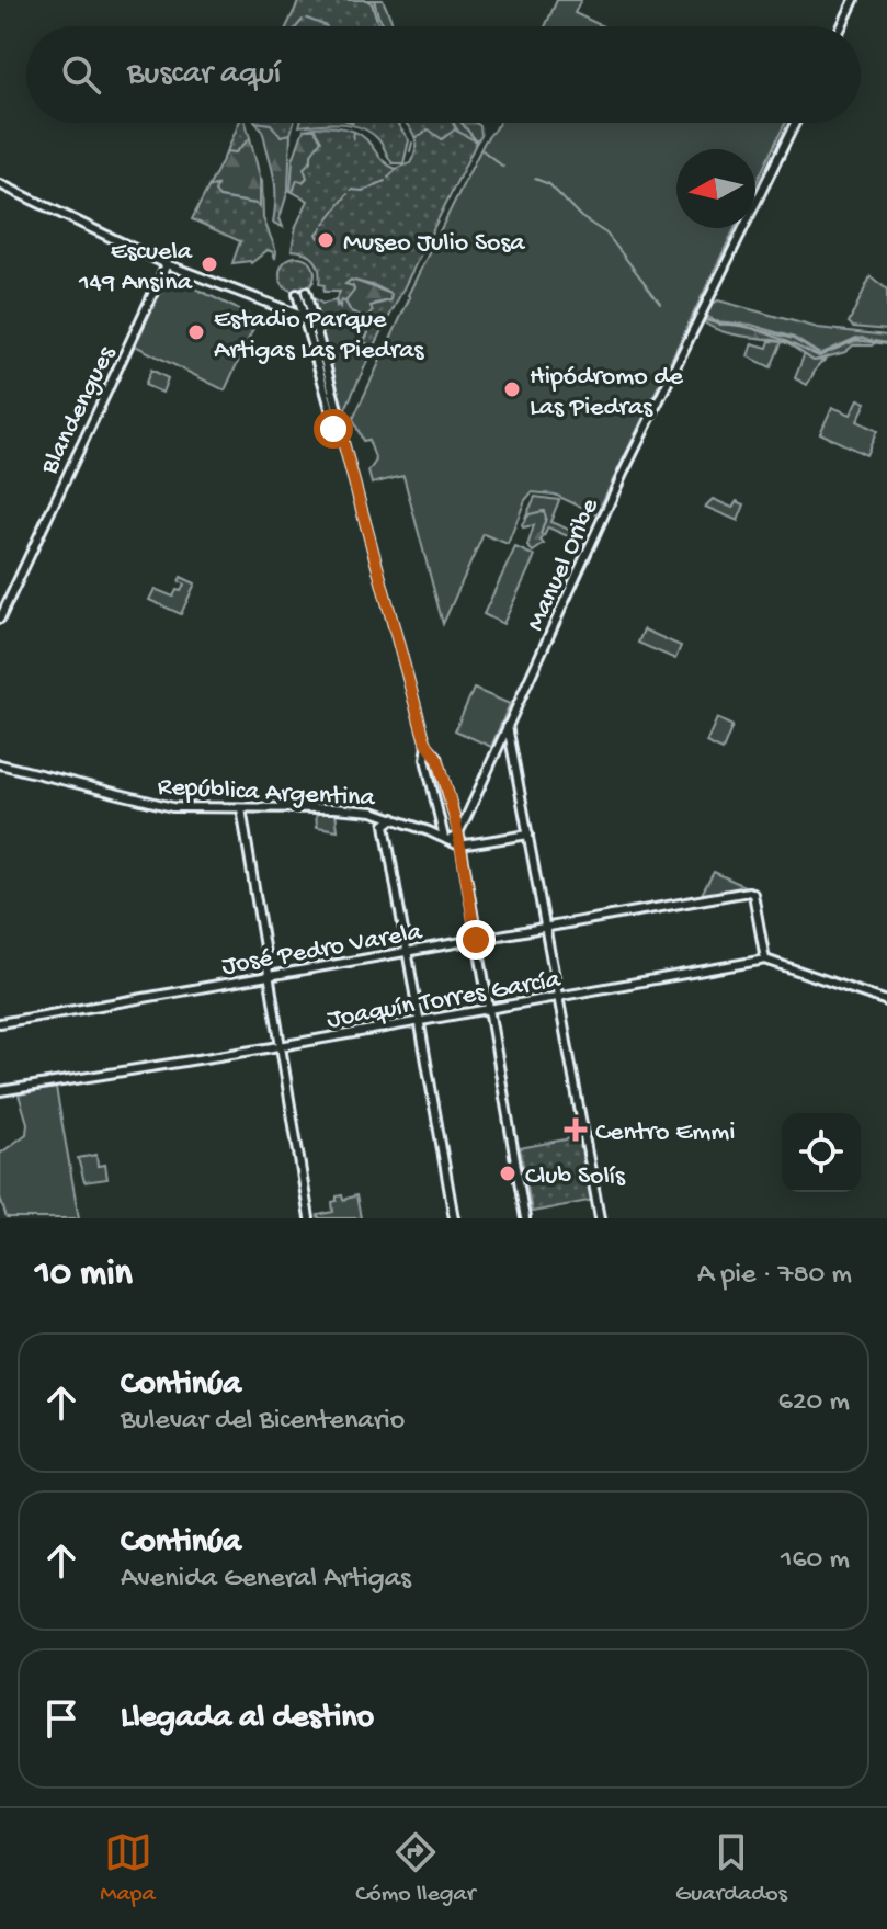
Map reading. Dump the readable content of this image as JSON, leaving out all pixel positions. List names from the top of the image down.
{
  "streets": {
    "street": [
      "Blandengues",
      "Manuel Oribe",
      "República Argentina",
      "José Pedro Varela",
      "Joaquín Torres García"
    ]
  },
  "crossings": [
    ["Manuel Oribe", "República Argentina"],
    ["José Pedro Varela", "Joaquín Torres García"]
  ],
  "places": {
    "other": [
      "Museo Julio Sosa",
      "Escuela 149 Ansina",
      "Estadio Parque Artigas Las Piedras",
      "Hipódromo de Las Piedras",
      "Club Solís"
    ],
    "health": ["Centro Emmi"]
  },
  "north": "left",
  "page": {
    "search": "Buscar aquí",
    "heading": ["10 min", "A pie · 780 m"],
    "list": [
      ["Continúa", "Bulevar del Bicentenario", "620 m"],
      ["Continúa", "Avenida General Artigas", "160 m"],
      "Llegada al destino"
    ],
    "nav": ["Mapa", "Cómo llegar", "Guardados"]
  }
}
